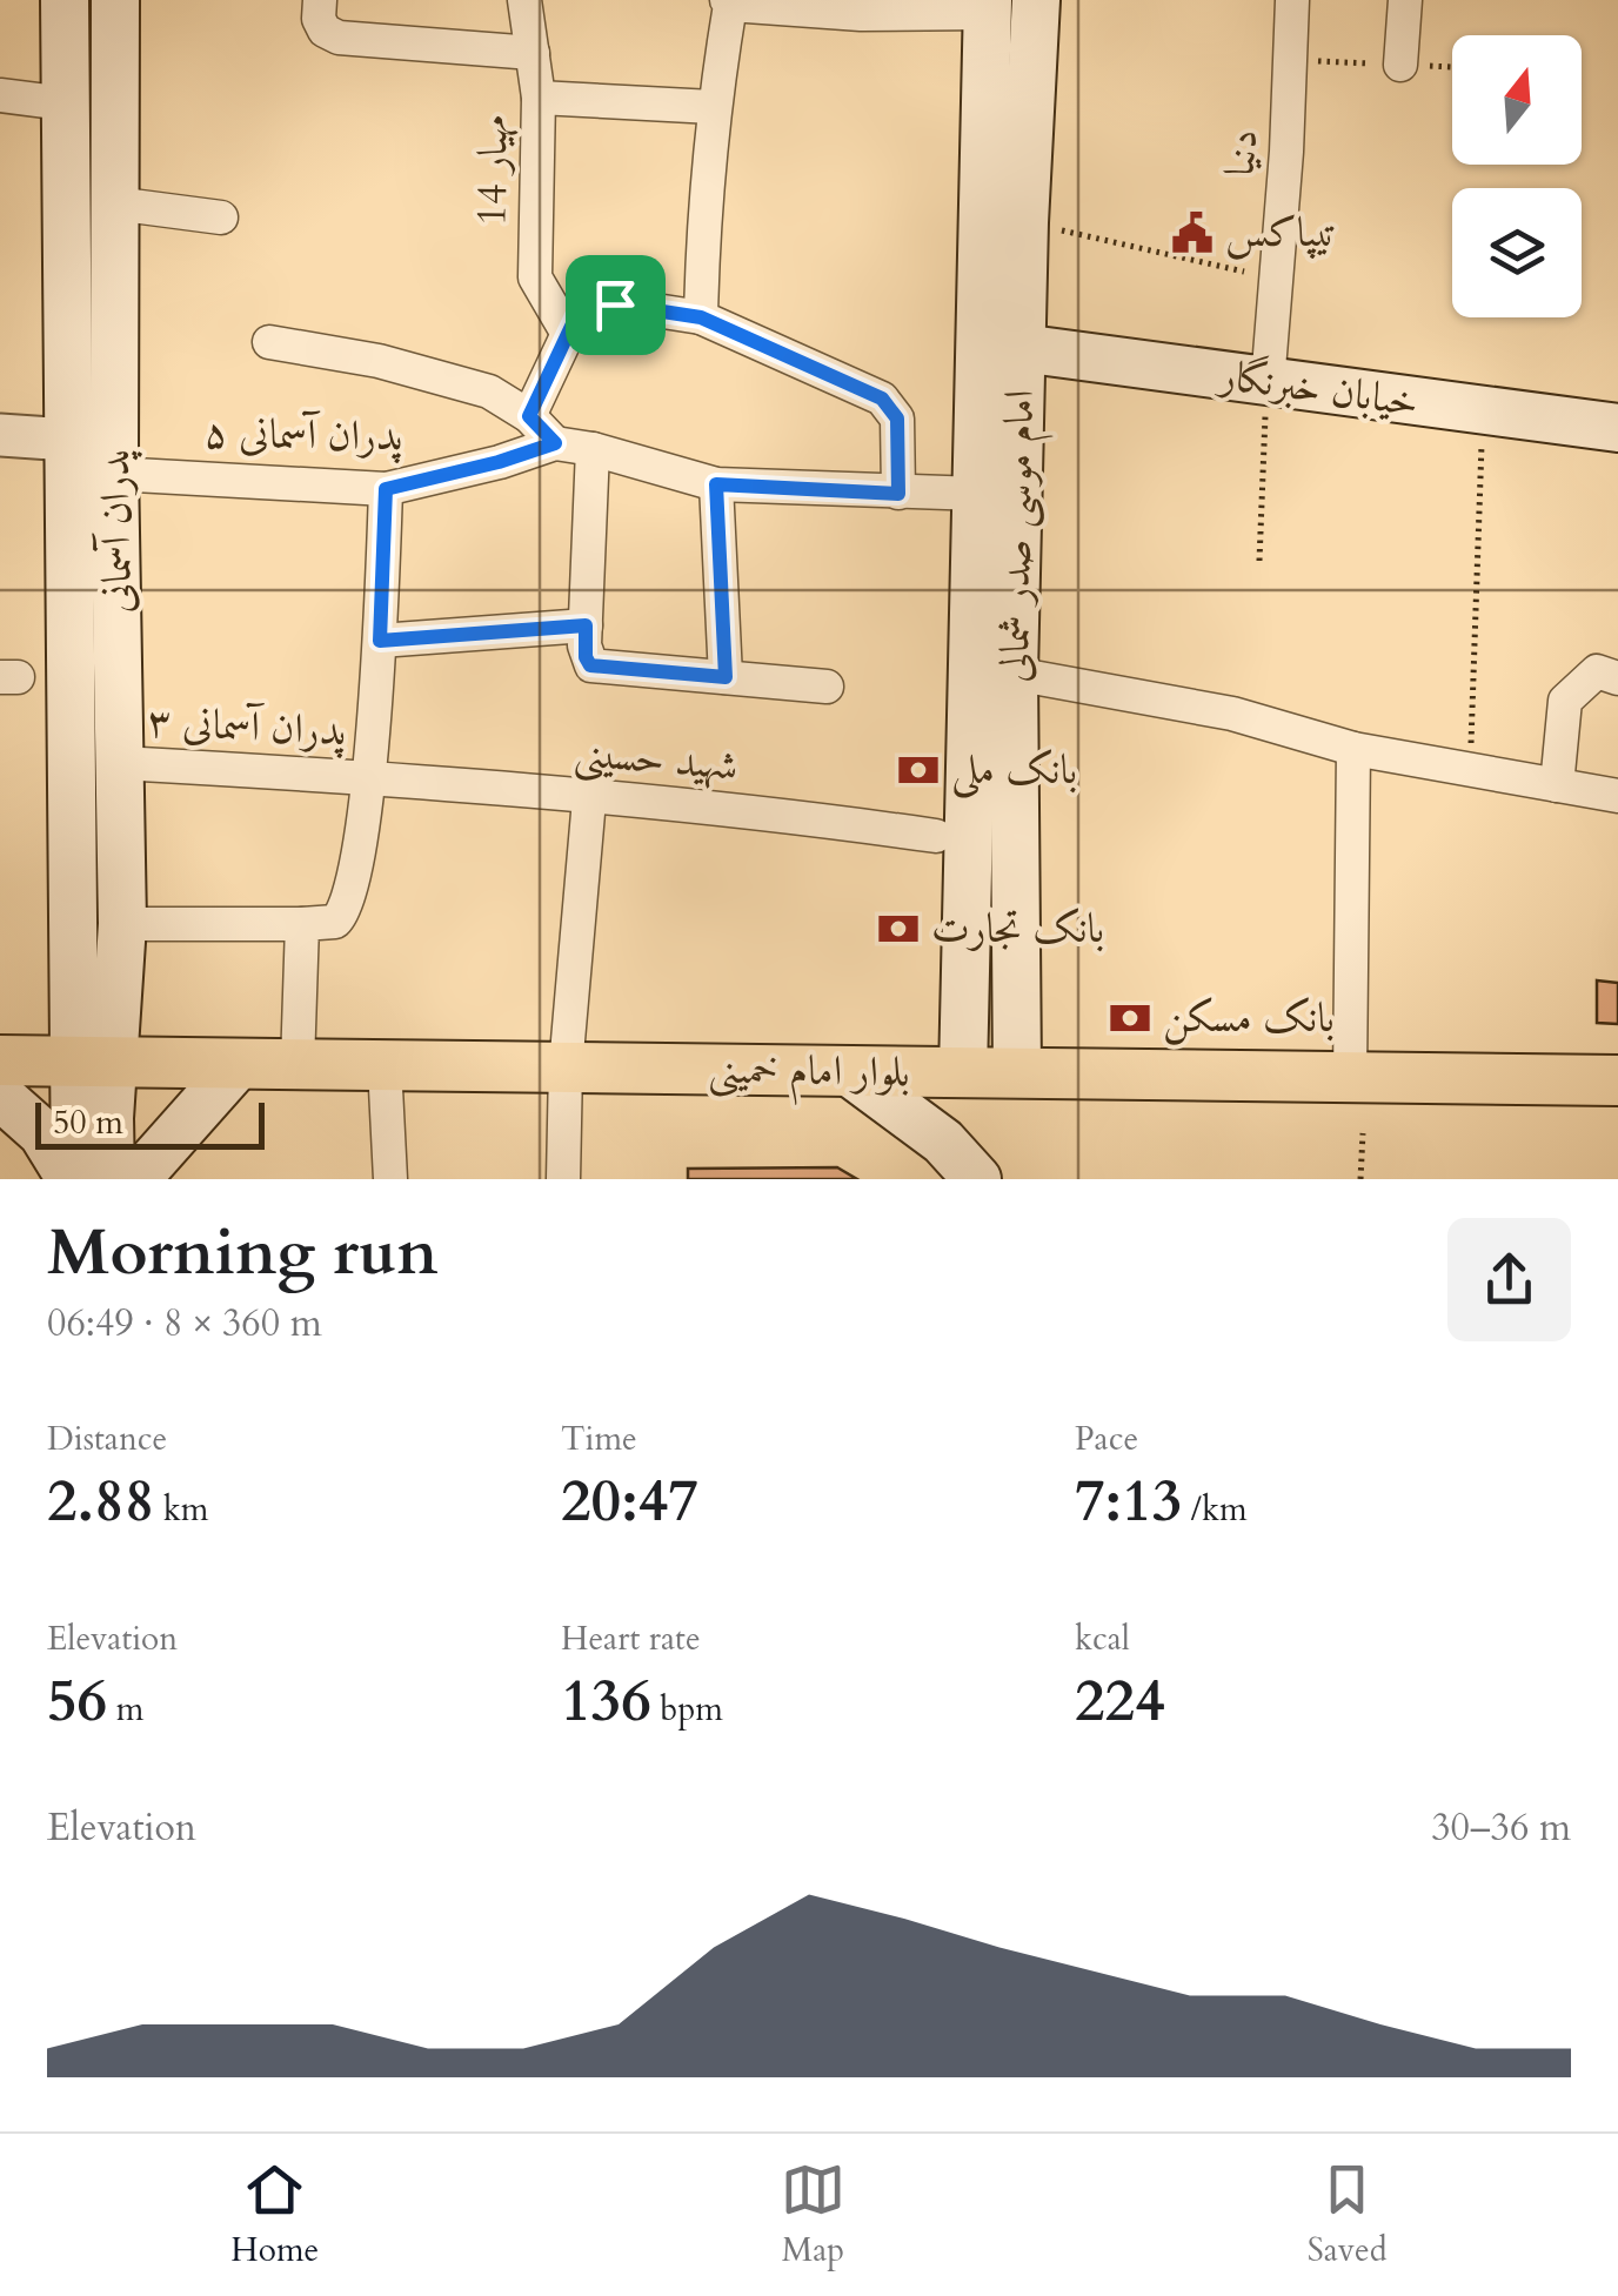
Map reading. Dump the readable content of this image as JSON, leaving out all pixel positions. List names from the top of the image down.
{
  "streets": {
    "main road": [
      "خیابان خبرنگار",
      "پدران آسمانی",
      "امام موسی صدر شمالی",
      "بلوار امام خمینی"
    ],
    "street": [
      "دنیا",
      "مهیار 14",
      "پدران آسمانی ۵",
      "پدران آسمانی ۳",
      "شهید حسینی"
    ]
  },
  "crossings": [
    ["دنیا", "خیابان خبرنگار"],
    ["خیابان خبرنگار", "امام موسی صدر شمالی"],
    ["پدران آسمانی ۵", "پدران آسمانی"],
    ["پدران آسمانی", "پدران آسمانی ۳"],
    ["پدران آسمانی", "بلوار امام خمینی"],
    ["امام موسی صدر شمالی", "بلوار امام خمینی"],
    ["پدران آسمانی ۳", "شهید حسینی"]
  ],
  "places": {
    "public building": ["تیپاکس"],
    "bank": ["بانک ملی", "بانک تجارت", "بانک مسکن"]
  },
  "scale_bar": "50 m",
  "north": "top",
  "page": {
    "scale": "50 m",
    "heading": ["Morning run", "06:49 · 8 × 360 m"],
    "stats": [
      ["Distance", "2.88 km"],
      ["Time", "20:47"],
      ["Pace", "7:13 /km"],
      ["Elevation", "56 m"],
      ["Heart rate", "136 bpm"],
      ["kcal", "224"]
    ],
    "chart": ["Elevation", "30–36 m"],
    "tabs": ["Home", "Map", "Saved"]
  }
}
